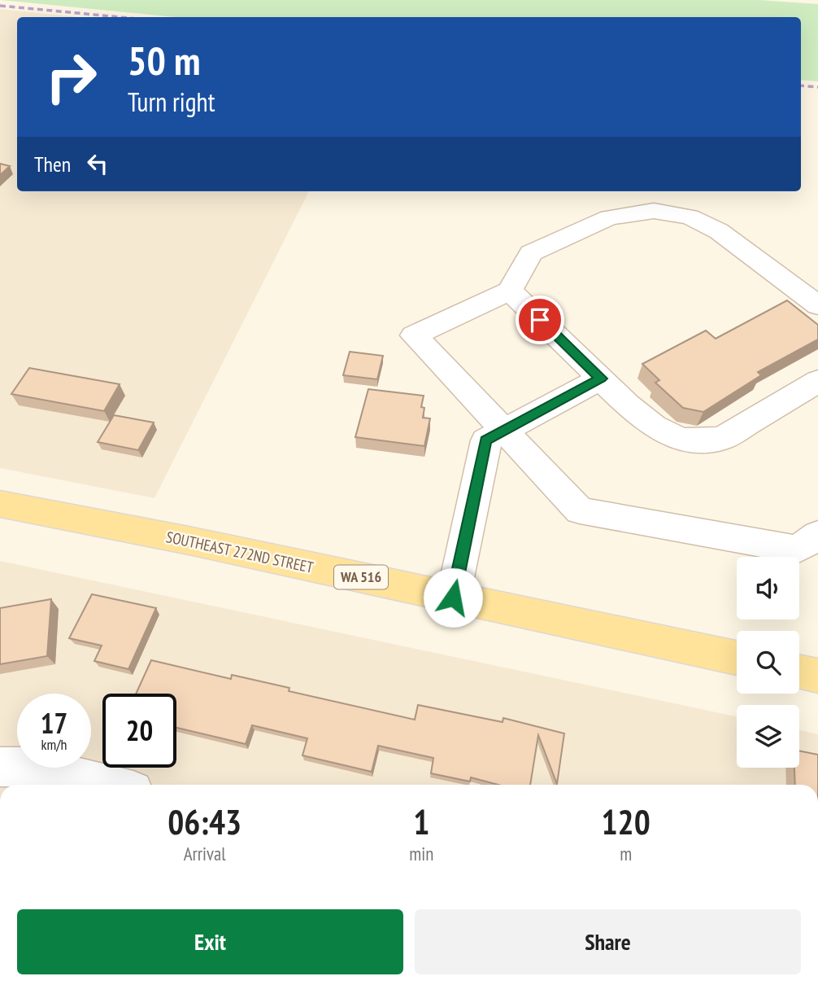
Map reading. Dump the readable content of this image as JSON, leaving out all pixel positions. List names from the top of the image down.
{
  "streets": {
    "main road": ["SOUTHEAST 272ND STREET", "WA 516"]
  },
  "page": {
    "turn": ["50 m", "Turn right"],
    "then": "Then",
    "speed": "17 km/h",
    "limit": "20",
    "eta": [
      "06:43",
      "Arrival",
      "1",
      "min",
      "120",
      "m"
    ],
    "buttons": ["Exit", "Share"]
  }
}
